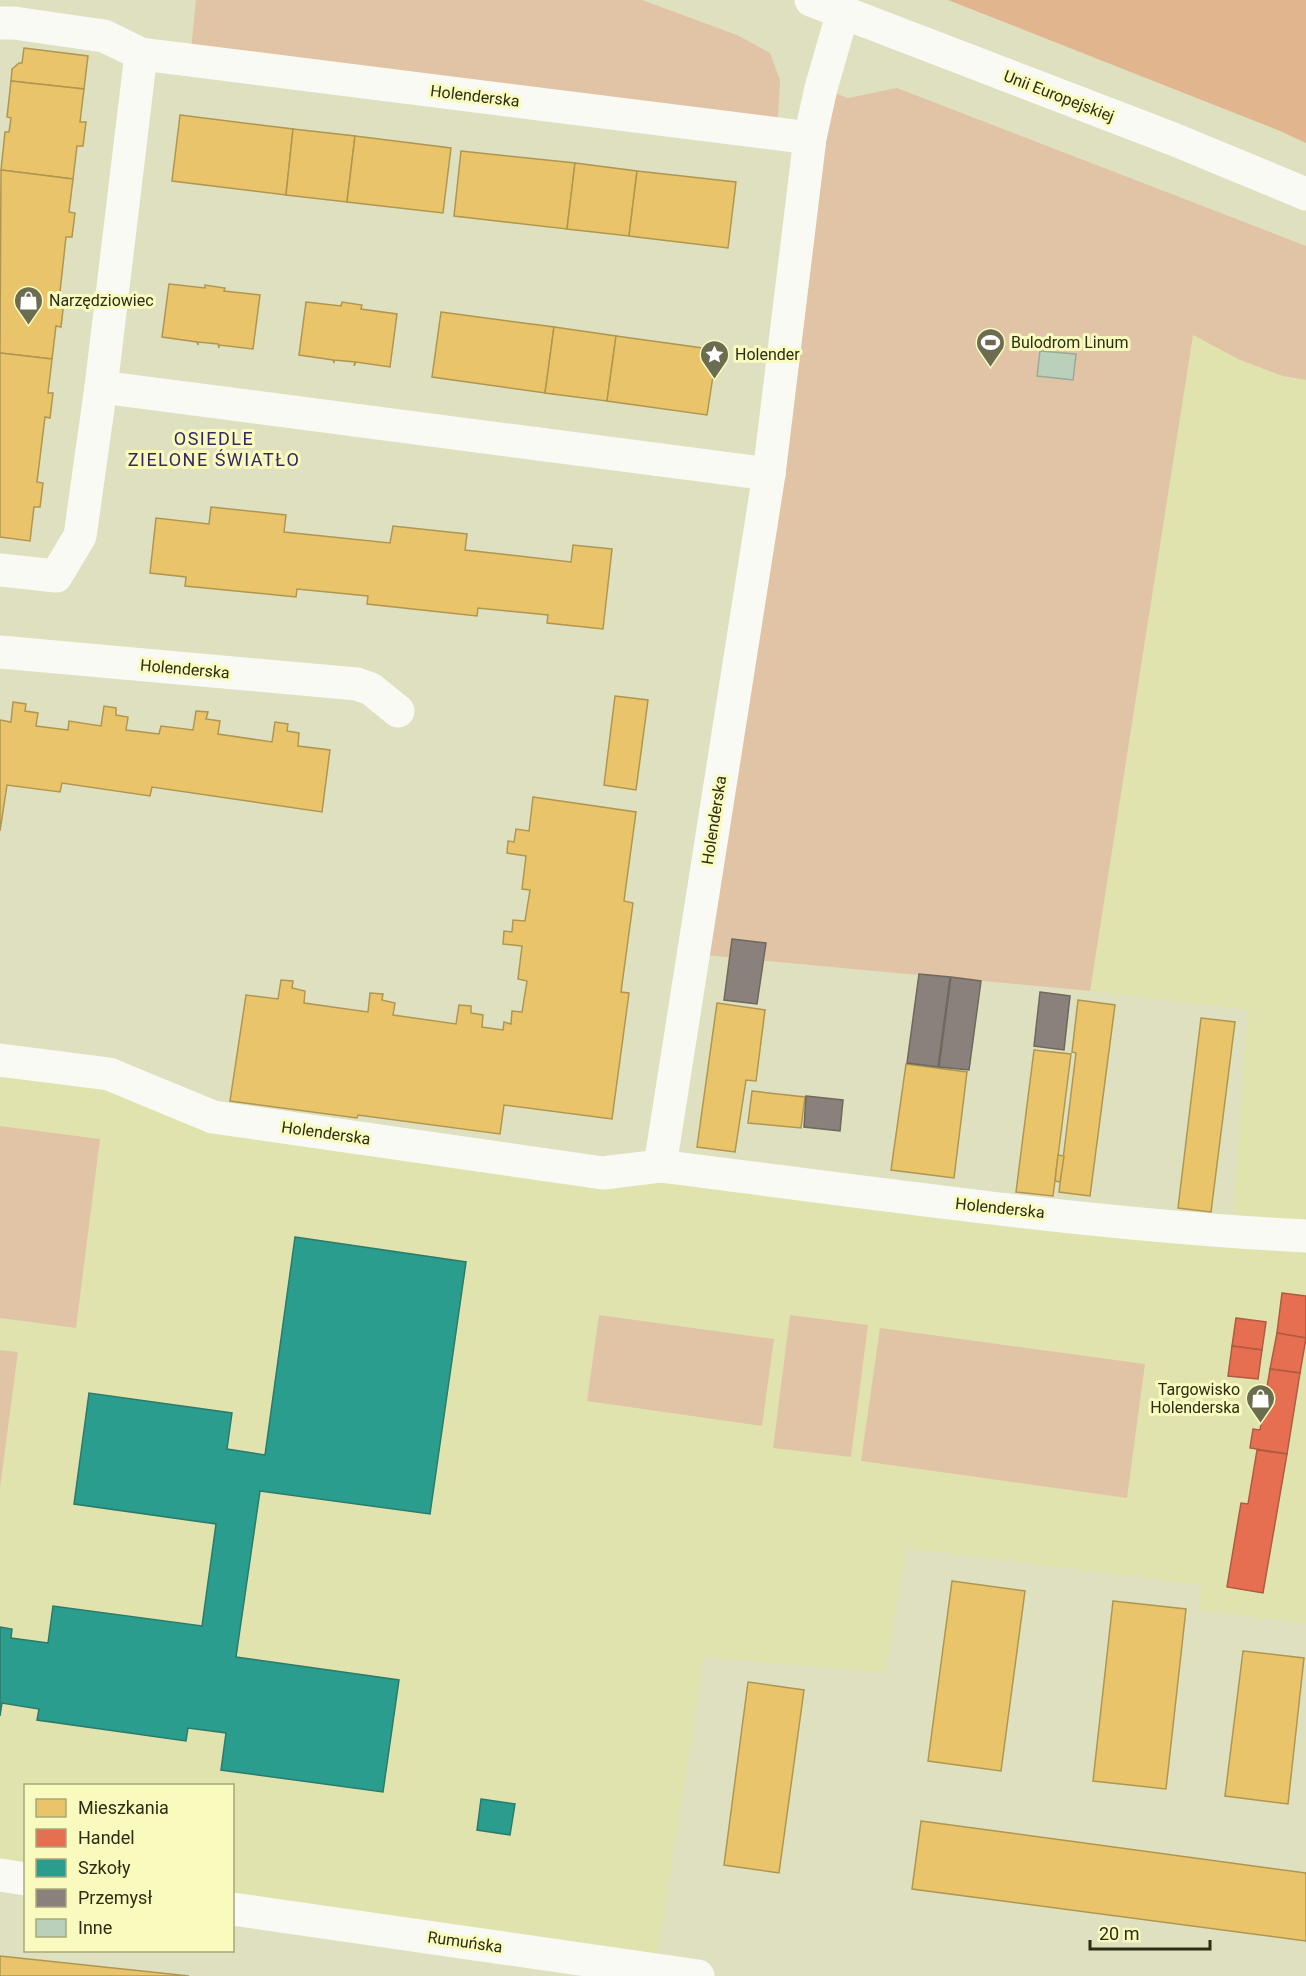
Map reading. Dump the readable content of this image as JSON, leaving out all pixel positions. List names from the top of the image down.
{
  "streets": {
    "street": ["Holenderska", "Unii Europejskiej", "Rumuńska"]
  },
  "crossings": [
    ["Holenderska", "Unii Europejskiej"]
  ],
  "districts": ["OSIEDLE ZIELONE ŚWIATŁO"],
  "places": {
    "shop": ["Narzędziowiec", "Targowisko Holenderska"],
    "sports": ["Bulodrom Linum"],
    "place": ["Holender"]
  },
  "legend": [
    "Mieszkania",
    "Handel",
    "Szkoły",
    "Przemysł",
    "Inne"
  ],
  "scale_bar": "20 m"
}
